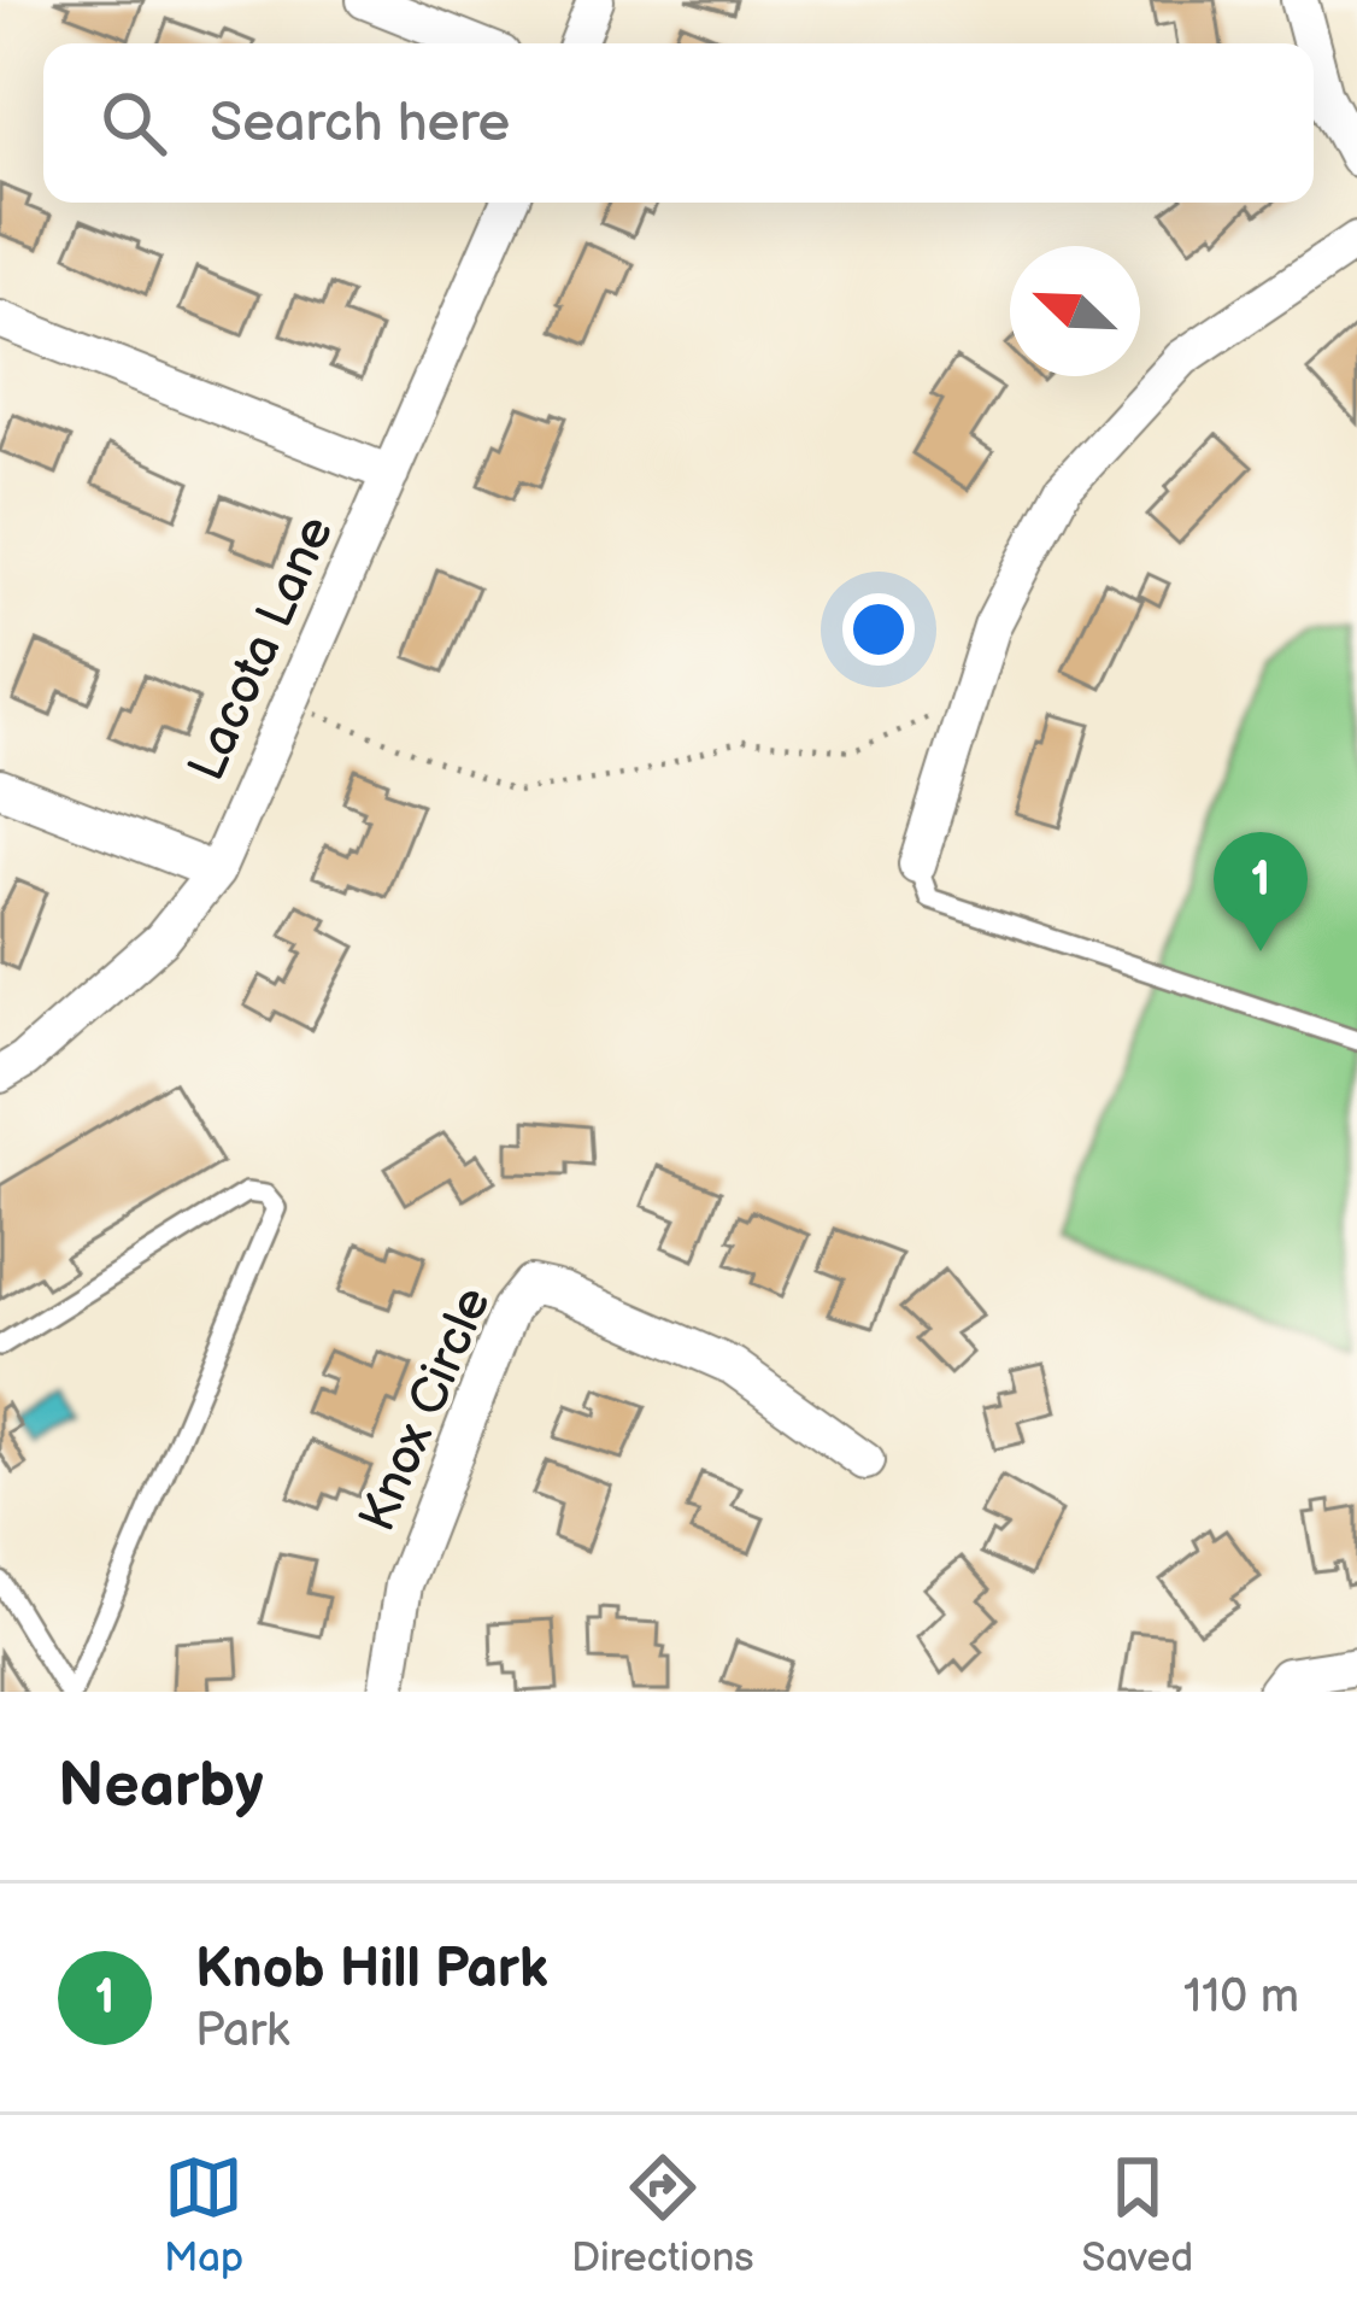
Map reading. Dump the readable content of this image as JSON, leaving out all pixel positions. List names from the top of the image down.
{
  "streets": {
    "street": ["Lacota Lane", "Knox Circle"]
  },
  "north": "top left",
  "page": {
    "search": "Search here",
    "pins": "1",
    "heading": "Nearby",
    "list": [
      {
        "mark": "1",
        "name": "Knob Hill Park",
        "note": "Park",
        "value": "110 m"
      }
    ],
    "nav": ["Map", "Directions", "Saved"]
  }
}
